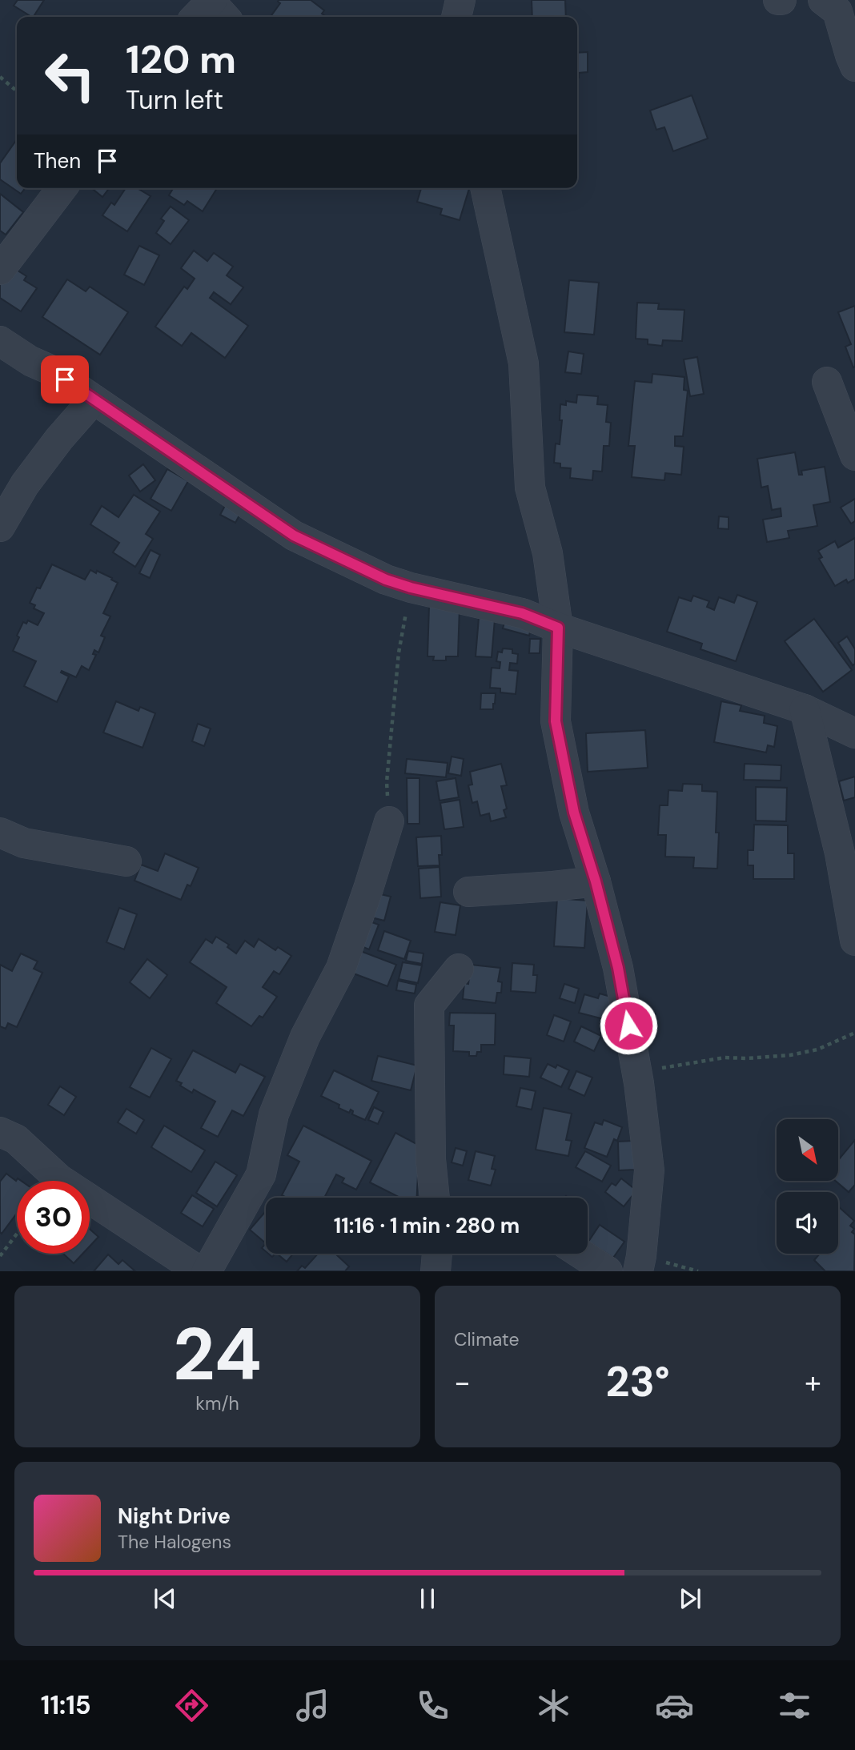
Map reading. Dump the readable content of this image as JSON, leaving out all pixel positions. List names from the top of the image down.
{
  "north": "bottom right",
  "page": {
    "turn": ["120 m", "Turn left"],
    "then": "Then",
    "limit": "30",
    "trip": "11:16 · 1 min · 280 m",
    "tile": [
      ["24", "km/h"],
      "Climate"
    ],
    "heat": ["−", "23°", "+"],
    "song": ["Night Drive", "The Halogens"],
    "tabs": "11:15"
  }
}
